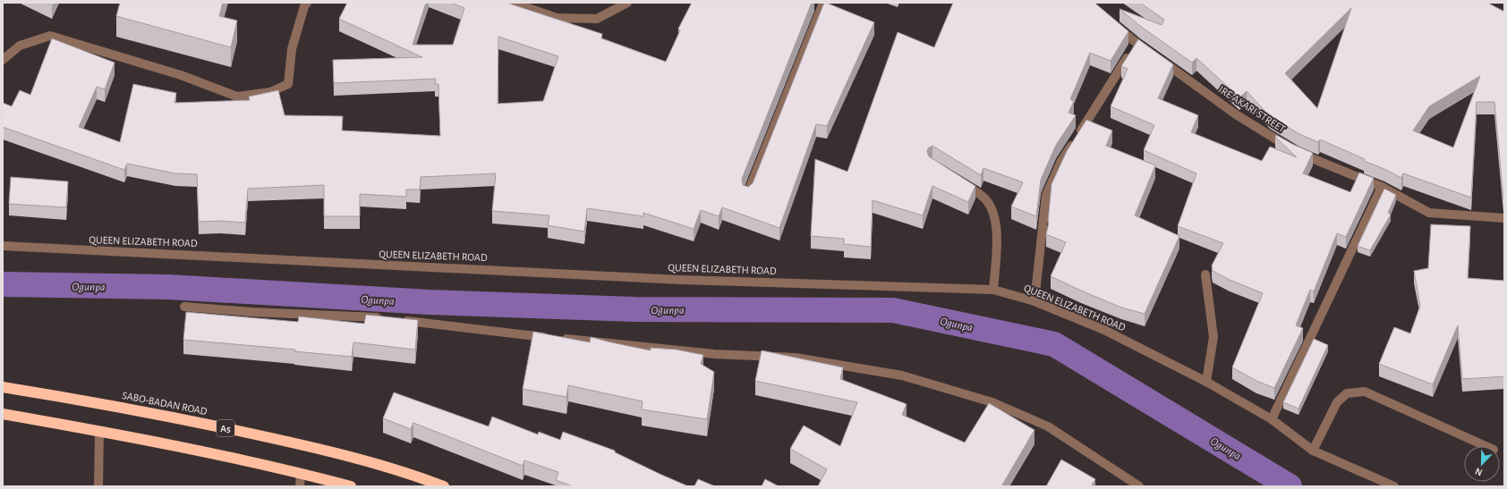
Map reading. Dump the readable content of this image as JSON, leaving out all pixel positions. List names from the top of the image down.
{
  "streets": {
    "highway": ["SABO-BADAN ROAD", "A5"],
    "street": ["IRE-AKARI STREET", "QUEEN ELIZABETH ROAD"]
  },
  "water": ["Ogunpa"],
  "north": "bottom"
}
